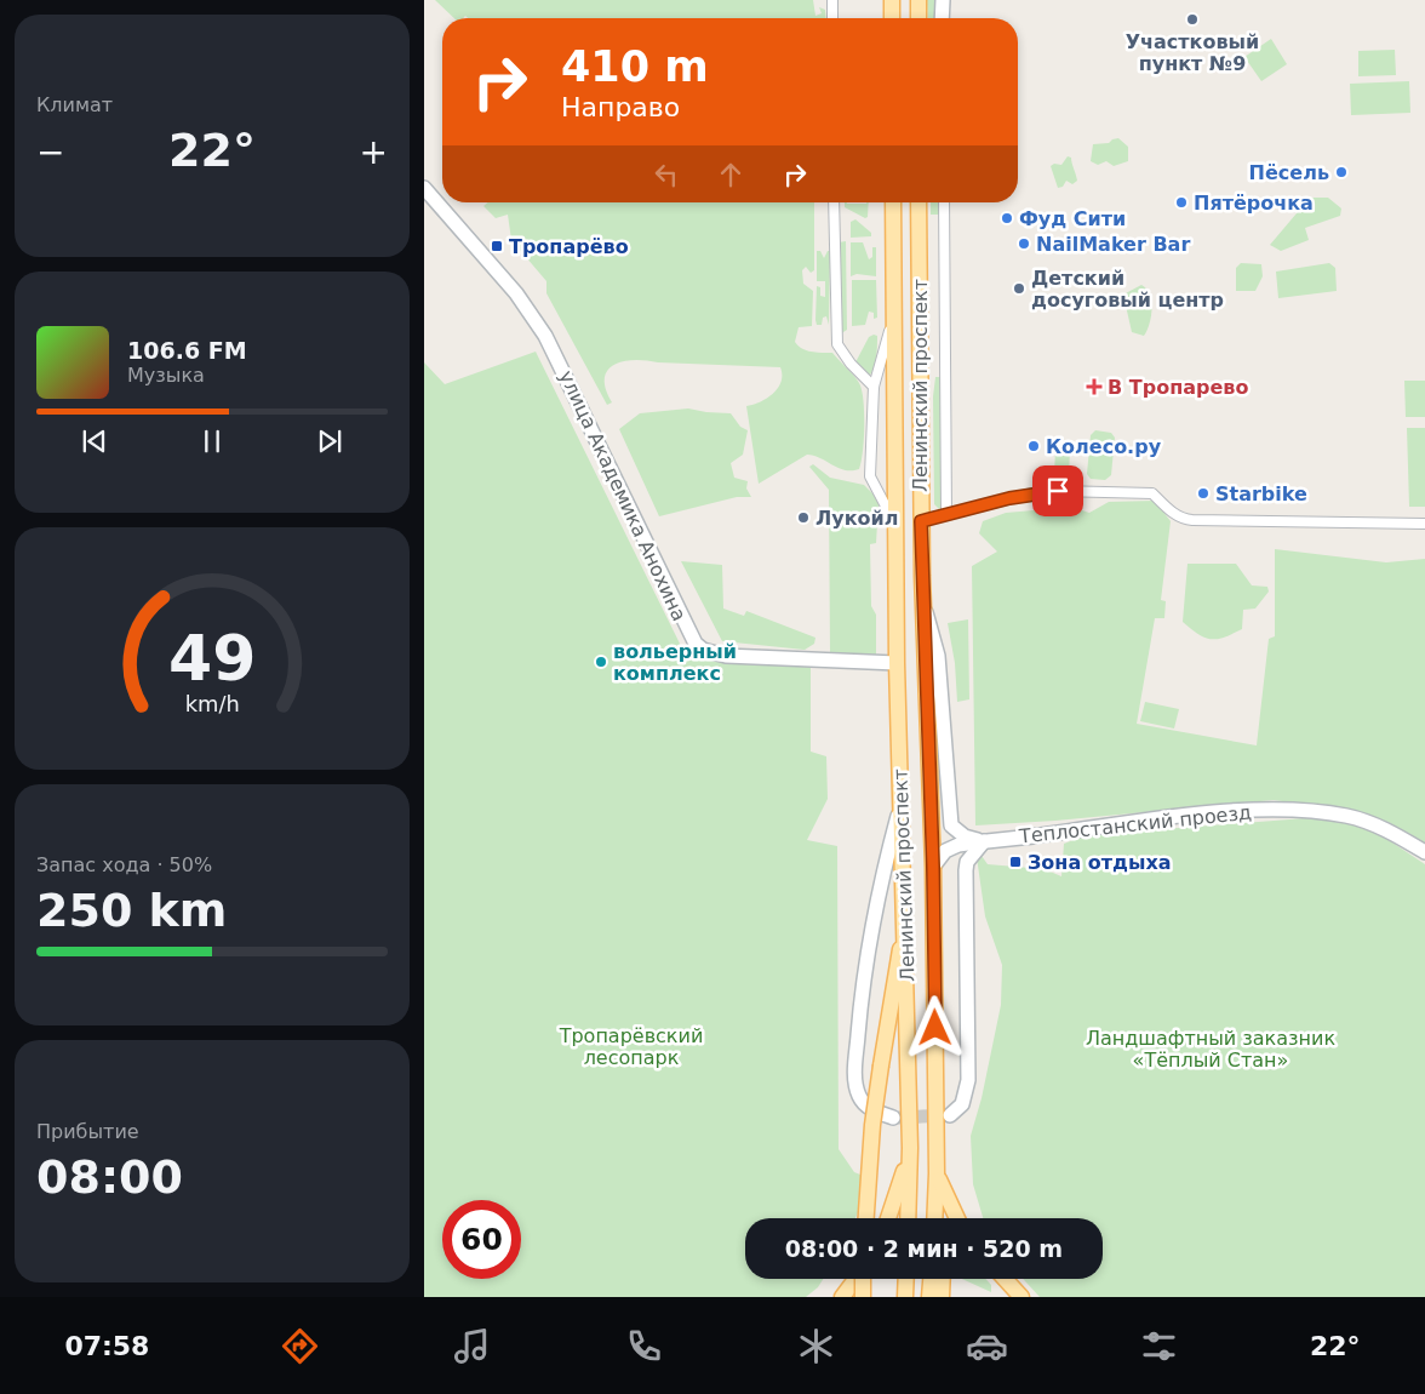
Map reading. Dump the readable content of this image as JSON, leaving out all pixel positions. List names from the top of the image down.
{
  "streets": {
    "main road": ["Ленинский проспект"],
    "street": ["улица Академика Анохина", "Теплостанский проезд"]
  },
  "crossings": [
    ["Ленинский проспект", "улица Академика Анохина"],
    ["Ленинский проспект", "Теплостанский проезд"]
  ],
  "parks": ["Тропарёвский лесопарк", "Ландшафтный заказник «Тёплый Стан»"],
  "places": {
    "other": [
      "Участковый пункт №9",
      "Пёсель",
      "Пятёрочка",
      "Фуд Сити",
      "NailMaker Bar",
      "Детский досуговый центр",
      "Колесо.ру",
      "Starbike",
      "Лукойл",
      "вольерный комплекс"
    ],
    "transit": ["Тропарёво", "Зона отдыха"],
    "health": ["В Тропарево"]
  },
  "page": {
    "tile": [
      "Климат",
      ["Запас хода · 50%", "250 km"],
      ["Прибытие", "08:00"]
    ],
    "turn": ["410 m", "Направо"],
    "heat": ["−", "22°", "+"],
    "song": ["106.6 FM", "Музыка"],
    "limit": "60",
    "trip": "08:00 · 2 мин · 520 m",
    "tabs": ["07:58", "22°"],
    "gauge": ["49", "km/h"]
  }
}
